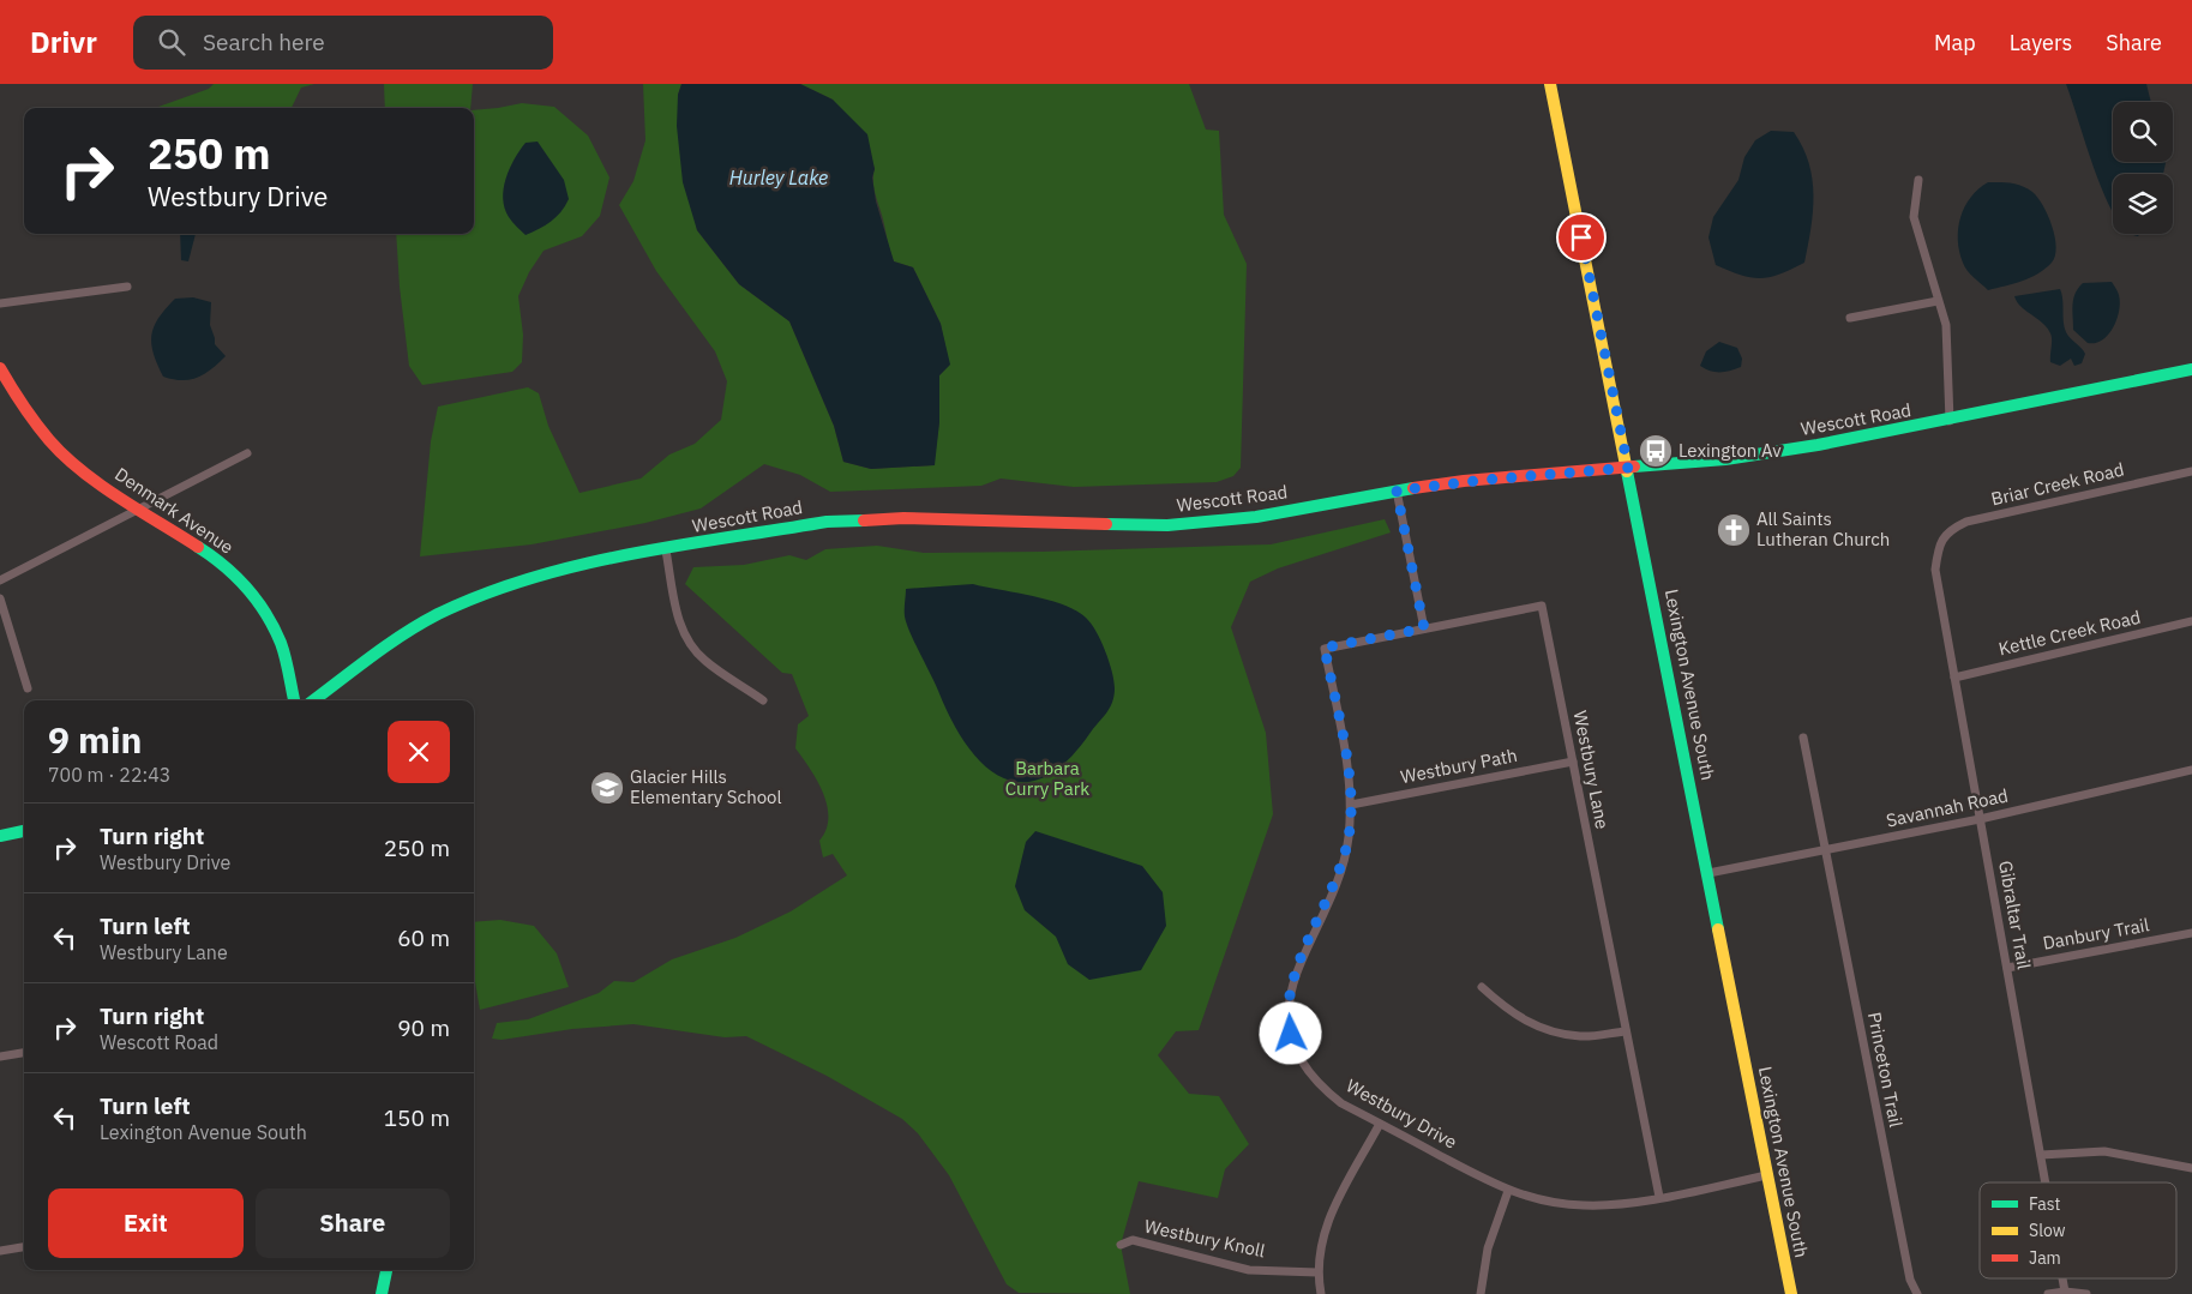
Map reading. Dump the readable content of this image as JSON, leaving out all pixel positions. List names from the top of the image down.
{
  "streets": {
    "street": [
      "Wescott Road",
      "Briar Creek Road",
      "Denmark Avenue",
      "Kettle Creek Road",
      "Lexington Avenue South",
      "Westbury Path",
      "Westbury Lane",
      "Savannah Road",
      "Gibraltar Trail",
      "Danbury Trail",
      "Princeton Trail",
      "Westbury Drive",
      "Westbury Knoll"
    ]
  },
  "crossings": [
    ["Wescott Road", "Lexington Avenue South"],
    ["Briar Creek Road", "Gibraltar Trail"],
    ["Kettle Creek Road", "Gibraltar Trail"],
    ["Lexington Avenue South", "Savannah Road"],
    ["Lexington Avenue South", "Westbury Drive"],
    ["Westbury Path", "Westbury Lane"],
    ["Westbury Path", "Westbury Drive"],
    ["Westbury Lane", "Westbury Drive"],
    ["Savannah Road", "Gibraltar Trail"],
    ["Savannah Road", "Princeton Trail"],
    ["Gibraltar Trail", "Danbury Trail"]
  ],
  "water": ["Hurley Lake"],
  "parks": ["Barbara Curry Park"],
  "places": {
    "bus stop": ["Lexington Av"],
    "church": ["All Saints Lutheran Church"],
    "school or university": ["Glacier Hills Elementary School"]
  },
  "legend": ["Fast", "Slow", "Jam"],
  "page": {
    "header": "Drivr",
    "search": "Search here",
    "nav": ["Map", "Layers", "Share"],
    "turn": ["250 m", "Westbury Drive"],
    "heading": ["9 min", "700 m · 22:43"],
    "list": [
      {
        "name": "Turn right",
        "note": "Westbury Drive",
        "value": "250 m"
      },
      {
        "name": "Turn left",
        "note": "Westbury Lane",
        "value": "60 m"
      },
      {
        "name": "Turn right",
        "note": "Wescott Road",
        "value": "90 m"
      },
      {
        "name": "Turn left",
        "note": "Lexington Avenue South",
        "value": "150 m"
      }
    ],
    "buttons": ["Exit", "Share"]
  }
}
